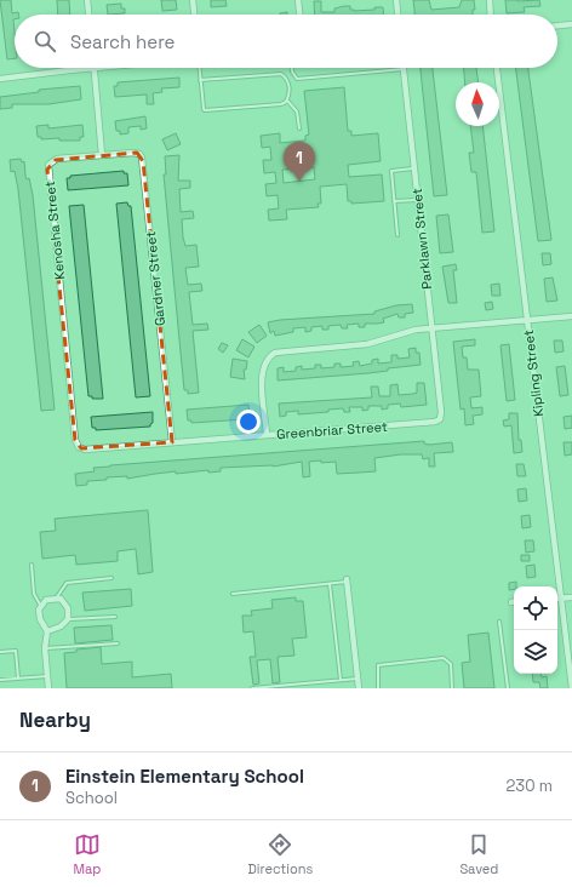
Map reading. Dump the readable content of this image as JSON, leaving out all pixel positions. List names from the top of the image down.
{
  "streets": {
    "street": [
      "Kenosha Street",
      "Parklawn Street",
      "Gardner Street",
      "Kipling Street",
      "Greenbriar Street"
    ]
  },
  "crossings": [
    ["Kenosha Street", "Gardner Street"],
    ["Kenosha Street", "Greenbriar Street"],
    ["Parklawn Street", "Greenbriar Street"],
    ["Gardner Street", "Greenbriar Street"]
  ],
  "north": "top",
  "page": {
    "search": "Search here",
    "pins": "1",
    "heading": "Nearby",
    "list": [
      {
        "mark": "1",
        "name": "Einstein Elementary School",
        "note": "School",
        "value": "230 m"
      }
    ],
    "nav": ["Map", "Directions", "Saved"]
  }
}
